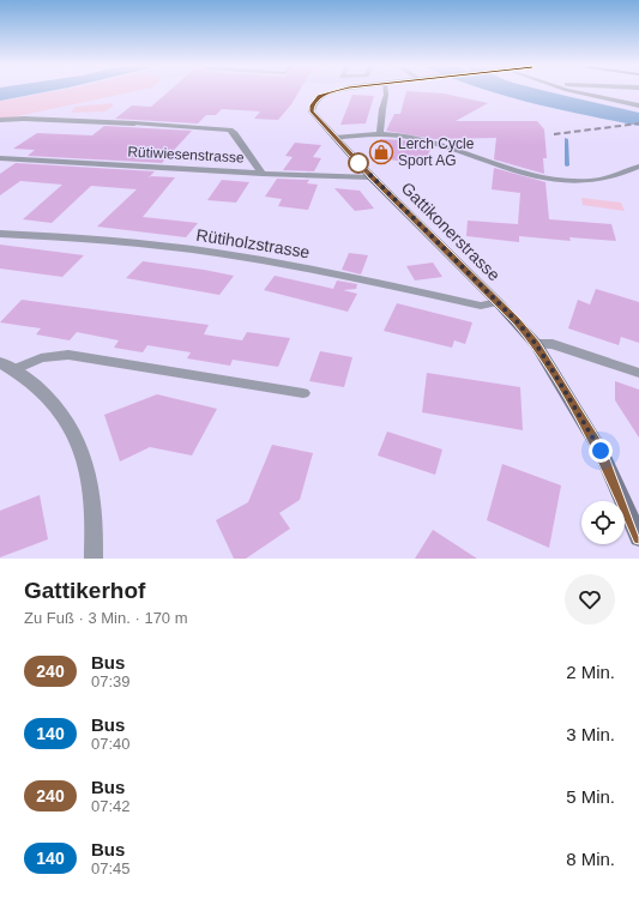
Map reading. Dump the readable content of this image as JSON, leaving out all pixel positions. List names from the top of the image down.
{
  "streets": {
    "main road": ["Gattikonerstrasse"],
    "street": ["Rütiwiesenstrasse", "Rütiholzstrasse"]
  },
  "crossings": [
    ["Rütiwiesenstrasse", "Gattikonerstrasse"],
    ["Gattikonerstrasse", "Rütiholzstrasse"]
  ],
  "places": {
    "shop": ["Lerch Cycle Sport AG"]
  },
  "lines": ["bus line 240"],
  "page": {
    "heading": ["Gattikerhof", "Zu Fuß · 3 Min. · 170 m"],
    "list": [
      {
        "mark": "240",
        "name": "Bus",
        "note": "07:39",
        "value": "2 Min."
      },
      {
        "mark": "140",
        "name": "Bus",
        "note": "07:40",
        "value": "3 Min."
      },
      {
        "mark": "240",
        "name": "Bus",
        "note": "07:42",
        "value": "5 Min."
      },
      {
        "mark": "140",
        "name": "Bus",
        "note": "07:45",
        "value": "8 Min."
      }
    ]
  }
}
